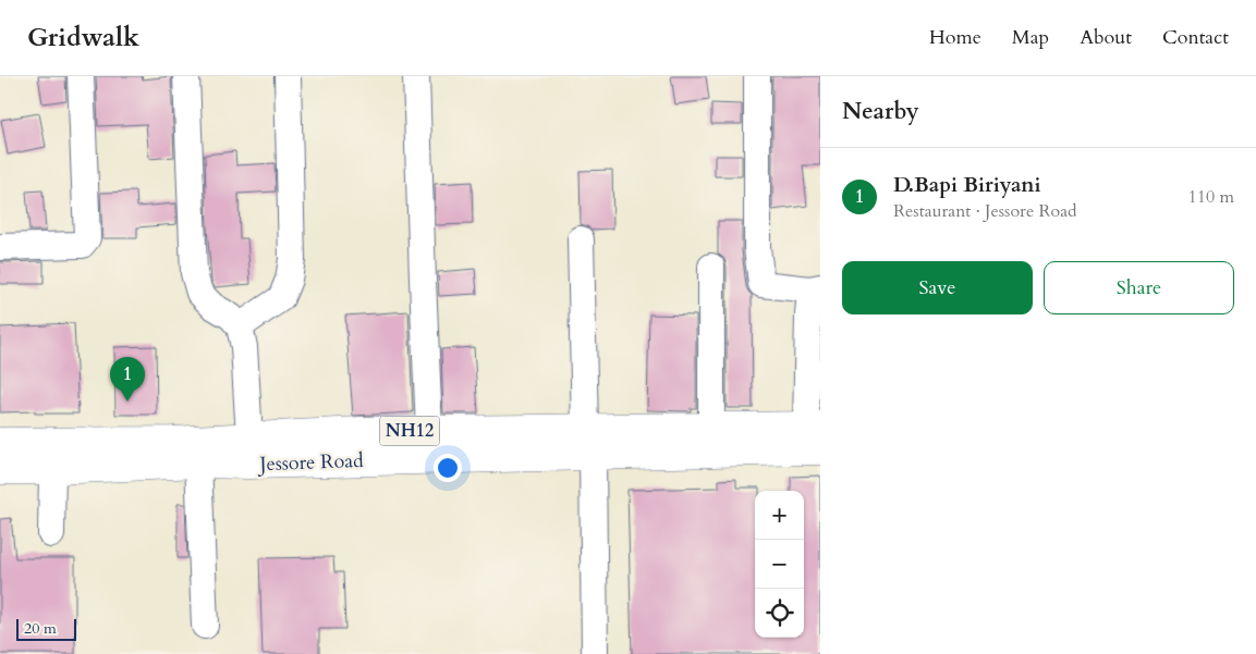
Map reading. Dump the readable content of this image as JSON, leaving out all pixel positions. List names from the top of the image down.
{
  "streets": {
    "highway": ["NH12", "Jessore Road"]
  },
  "scale_bar": "20 m",
  "page": {
    "header": "Gridwalk",
    "nav": [
      "Home",
      "Map",
      "About",
      "Contact"
    ],
    "heading": "Nearby",
    "list": [
      {
        "mark": "1",
        "name": "D.Bapi Biriyani",
        "note": "Restaurant · Jessore Road",
        "value": "110 m"
      }
    ],
    "buttons": ["Save", "Share"],
    "pins": "1",
    "map_buttons": ["+", "−"],
    "scale": "20 m"
  }
}
